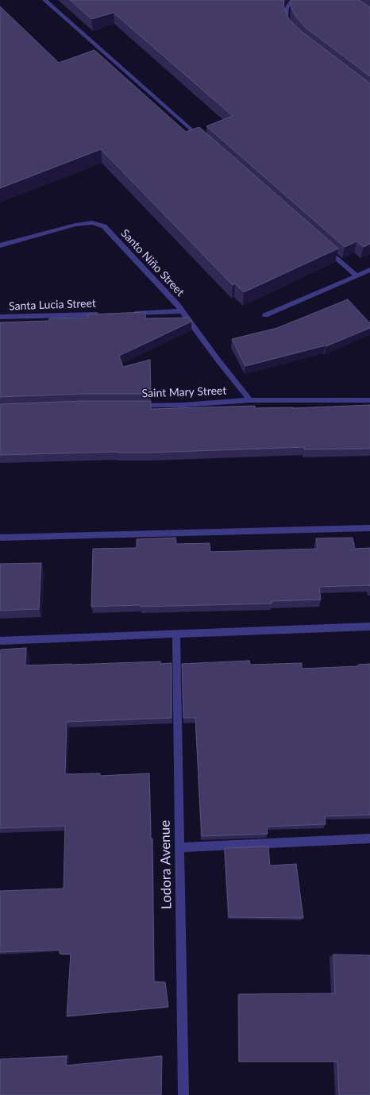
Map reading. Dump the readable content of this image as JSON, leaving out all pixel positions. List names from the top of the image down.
{
  "streets": {
    "street": [
      "Santo Niño Street",
      "Santa Lucia Street",
      "Saint Mary Street",
      "Lodora Avenue"
    ]
  },
  "crossings": [
    ["Santo Niño Street", "Saint Mary Street"]
  ]
}
